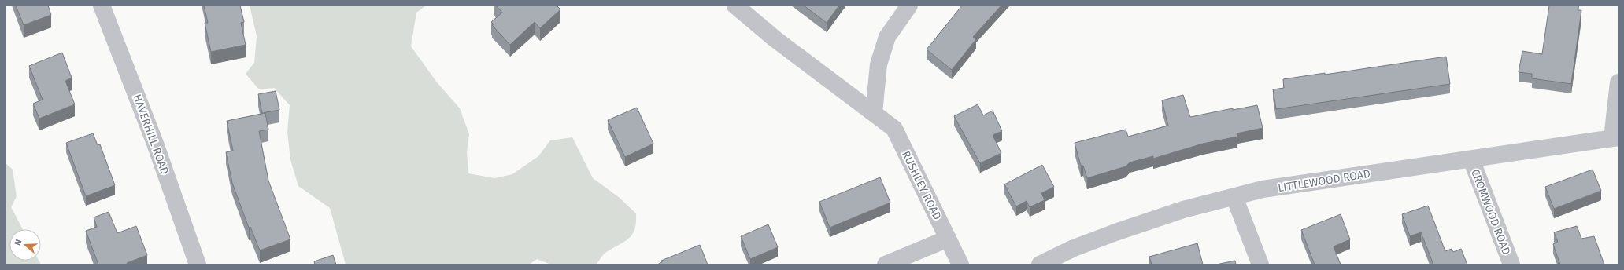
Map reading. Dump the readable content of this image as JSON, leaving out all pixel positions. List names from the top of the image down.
{
  "streets": {
    "street": [
      "HAVERHILL ROAD",
      "LITTLEWOOD ROAD",
      "RUSHLEY ROAD",
      "CROMWOOD ROAD"
    ]
  },
  "crossings": [
    ["LITTLEWOOD ROAD", "CROMWOOD ROAD"]
  ],
  "north": "left"
}
